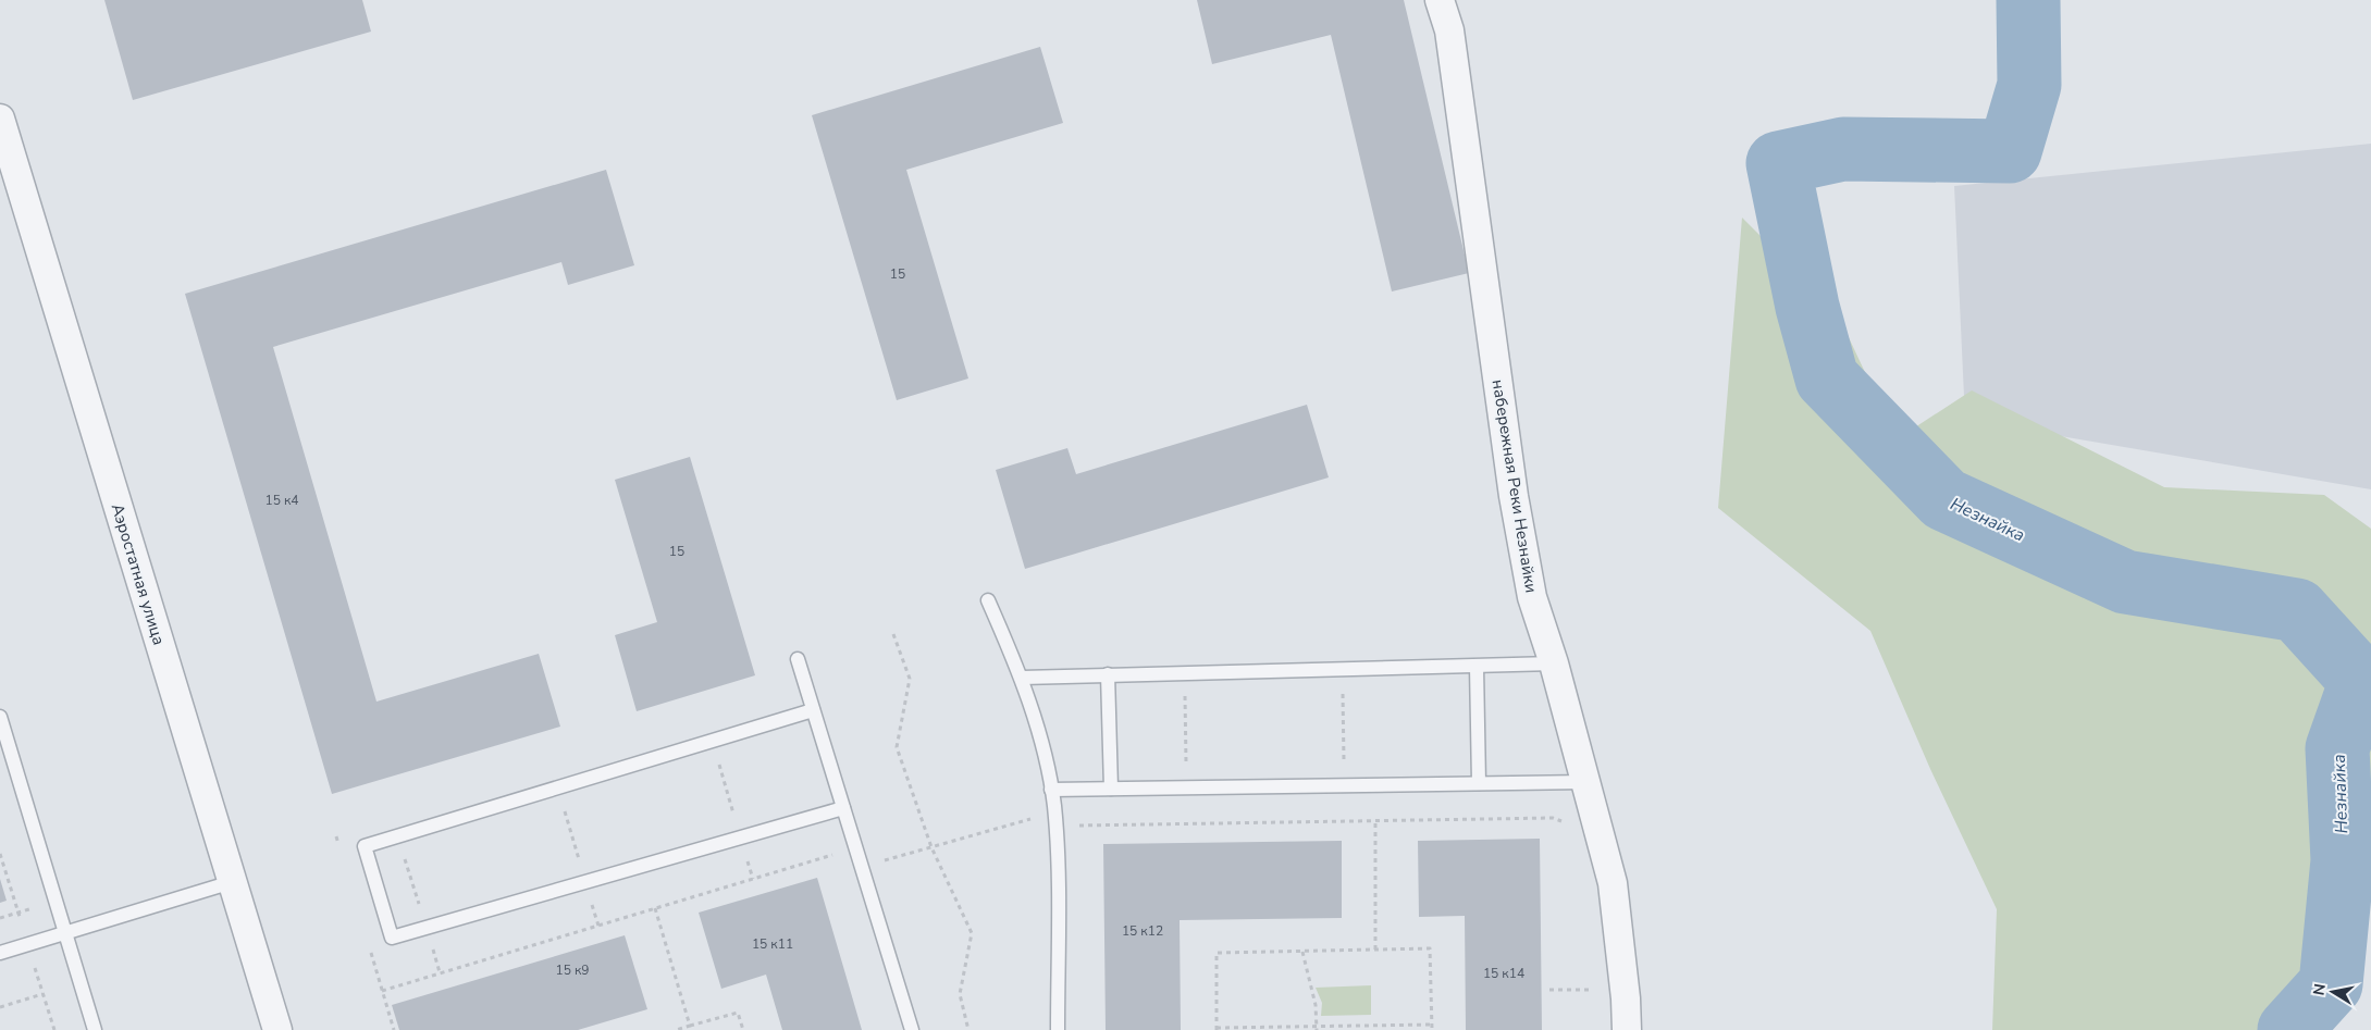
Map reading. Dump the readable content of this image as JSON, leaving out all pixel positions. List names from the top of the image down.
{
  "streets": {
    "street": ["набережная Реки Незнайки", "Аэростатная улица"]
  },
  "water": ["Незнайка"],
  "house_numbers": [
    "15",
    "15 к4",
    "15",
    "15 к12",
    "15 к11",
    "15 к9",
    "15 к14"
  ],
  "north": "left"
}
